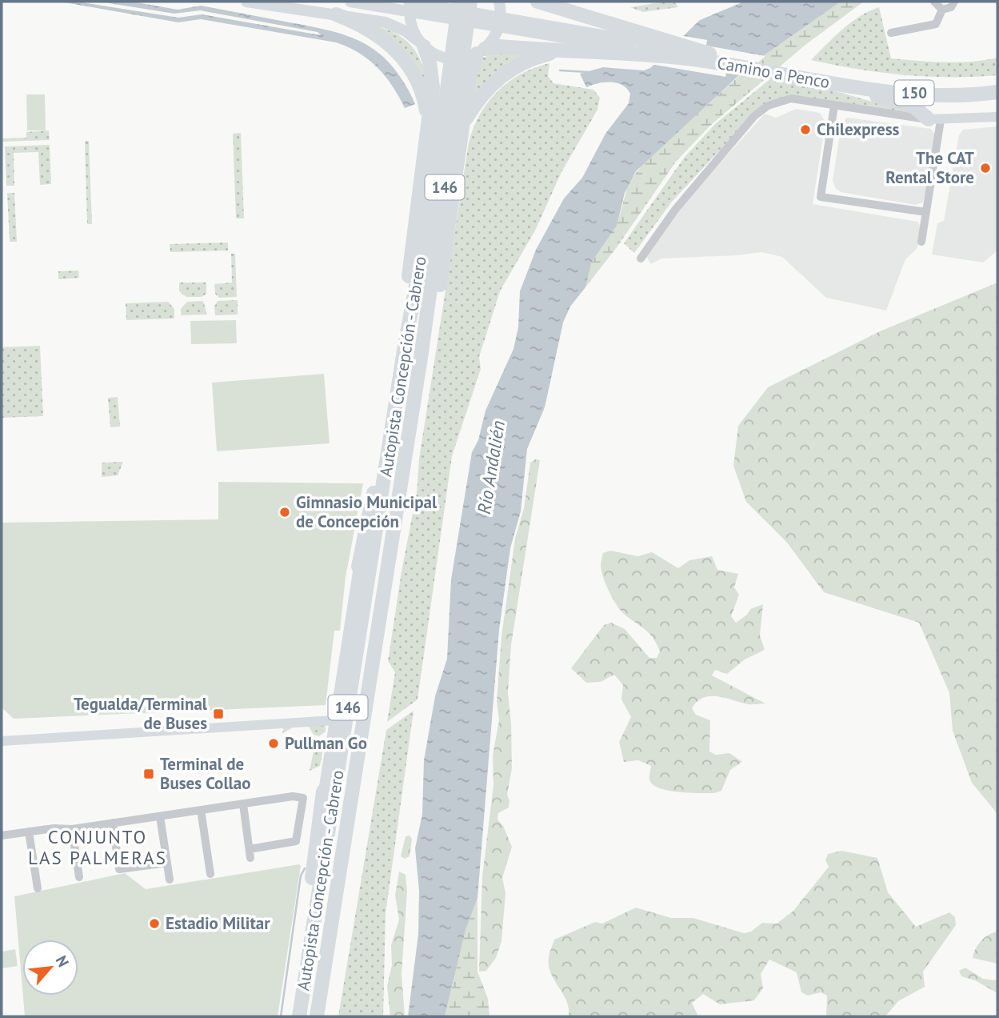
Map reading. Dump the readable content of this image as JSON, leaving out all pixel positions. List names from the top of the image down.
{
  "streets": {
    "highway": [
      "Camino a Penco",
      "150",
      "146",
      "Autopista Concepción - Cabrero"
    ]
  },
  "districts": ["CONJUNTO LAS PALMERAS"],
  "water": ["Río Andalién"],
  "places": {
    "other": [
      "Chilexpress",
      "The CAT Rental Store",
      "Gimnasio Municipal de Concepción",
      "Pullman Go",
      "Estadio Militar"
    ],
    "transit": ["Tegualda/Terminal de Buses", "Terminal de Buses Collao"]
  },
  "north": "top right"
}
